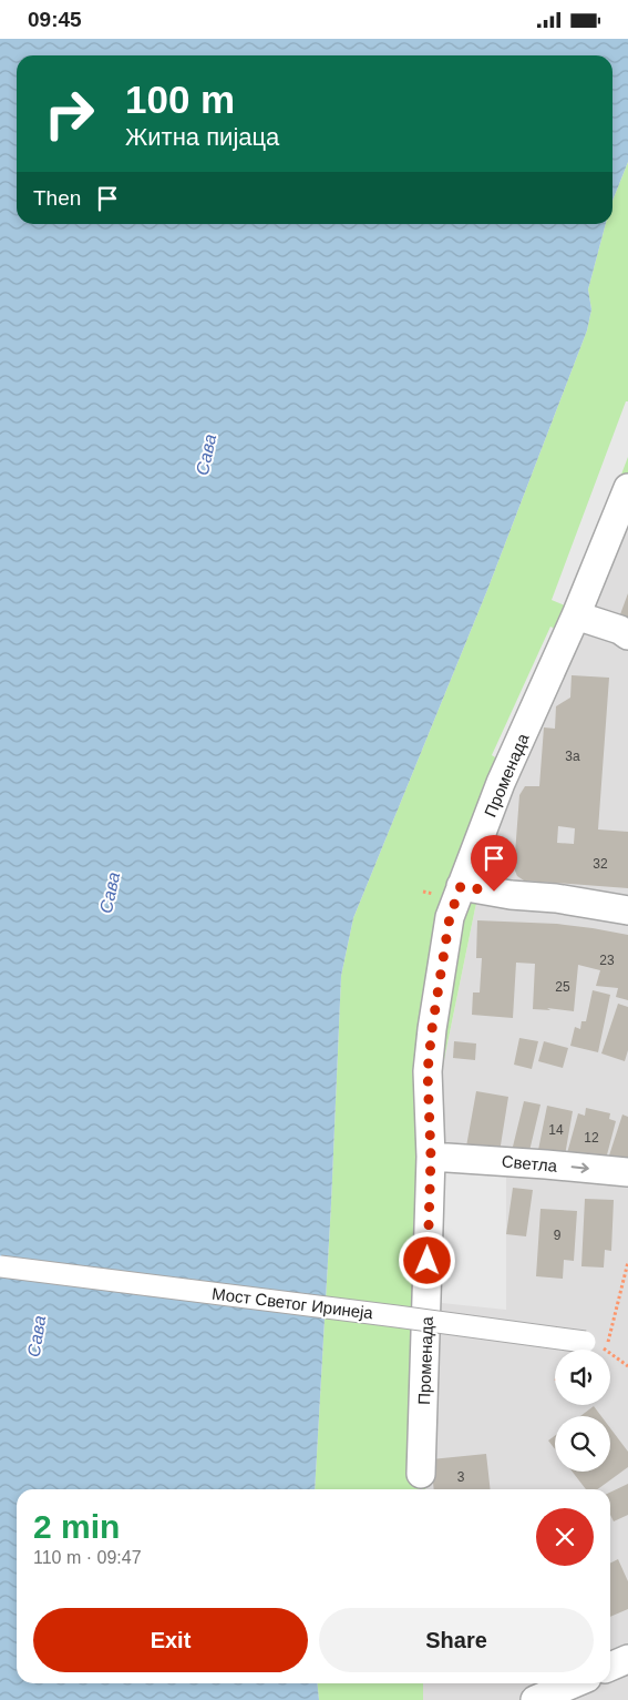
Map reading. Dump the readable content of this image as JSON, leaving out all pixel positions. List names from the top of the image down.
{
  "streets": {
    "street": ["Променада", "Светла", "Мост Светог Иринеја"]
  },
  "crossings": [
    ["Променада", "Светла"]
  ],
  "one_way": ["Светла"],
  "water": ["Сава"],
  "house_numbers": [
    "3a",
    "32",
    "23",
    "25",
    "14",
    "12",
    "9",
    "3"
  ],
  "page": {
    "status": "09:45",
    "turn": ["100 m", "Житна пијаца"],
    "then": "Then",
    "heading": ["2 min", "110 m · 09:47"],
    "buttons": ["Exit", "Share"]
  }
}
